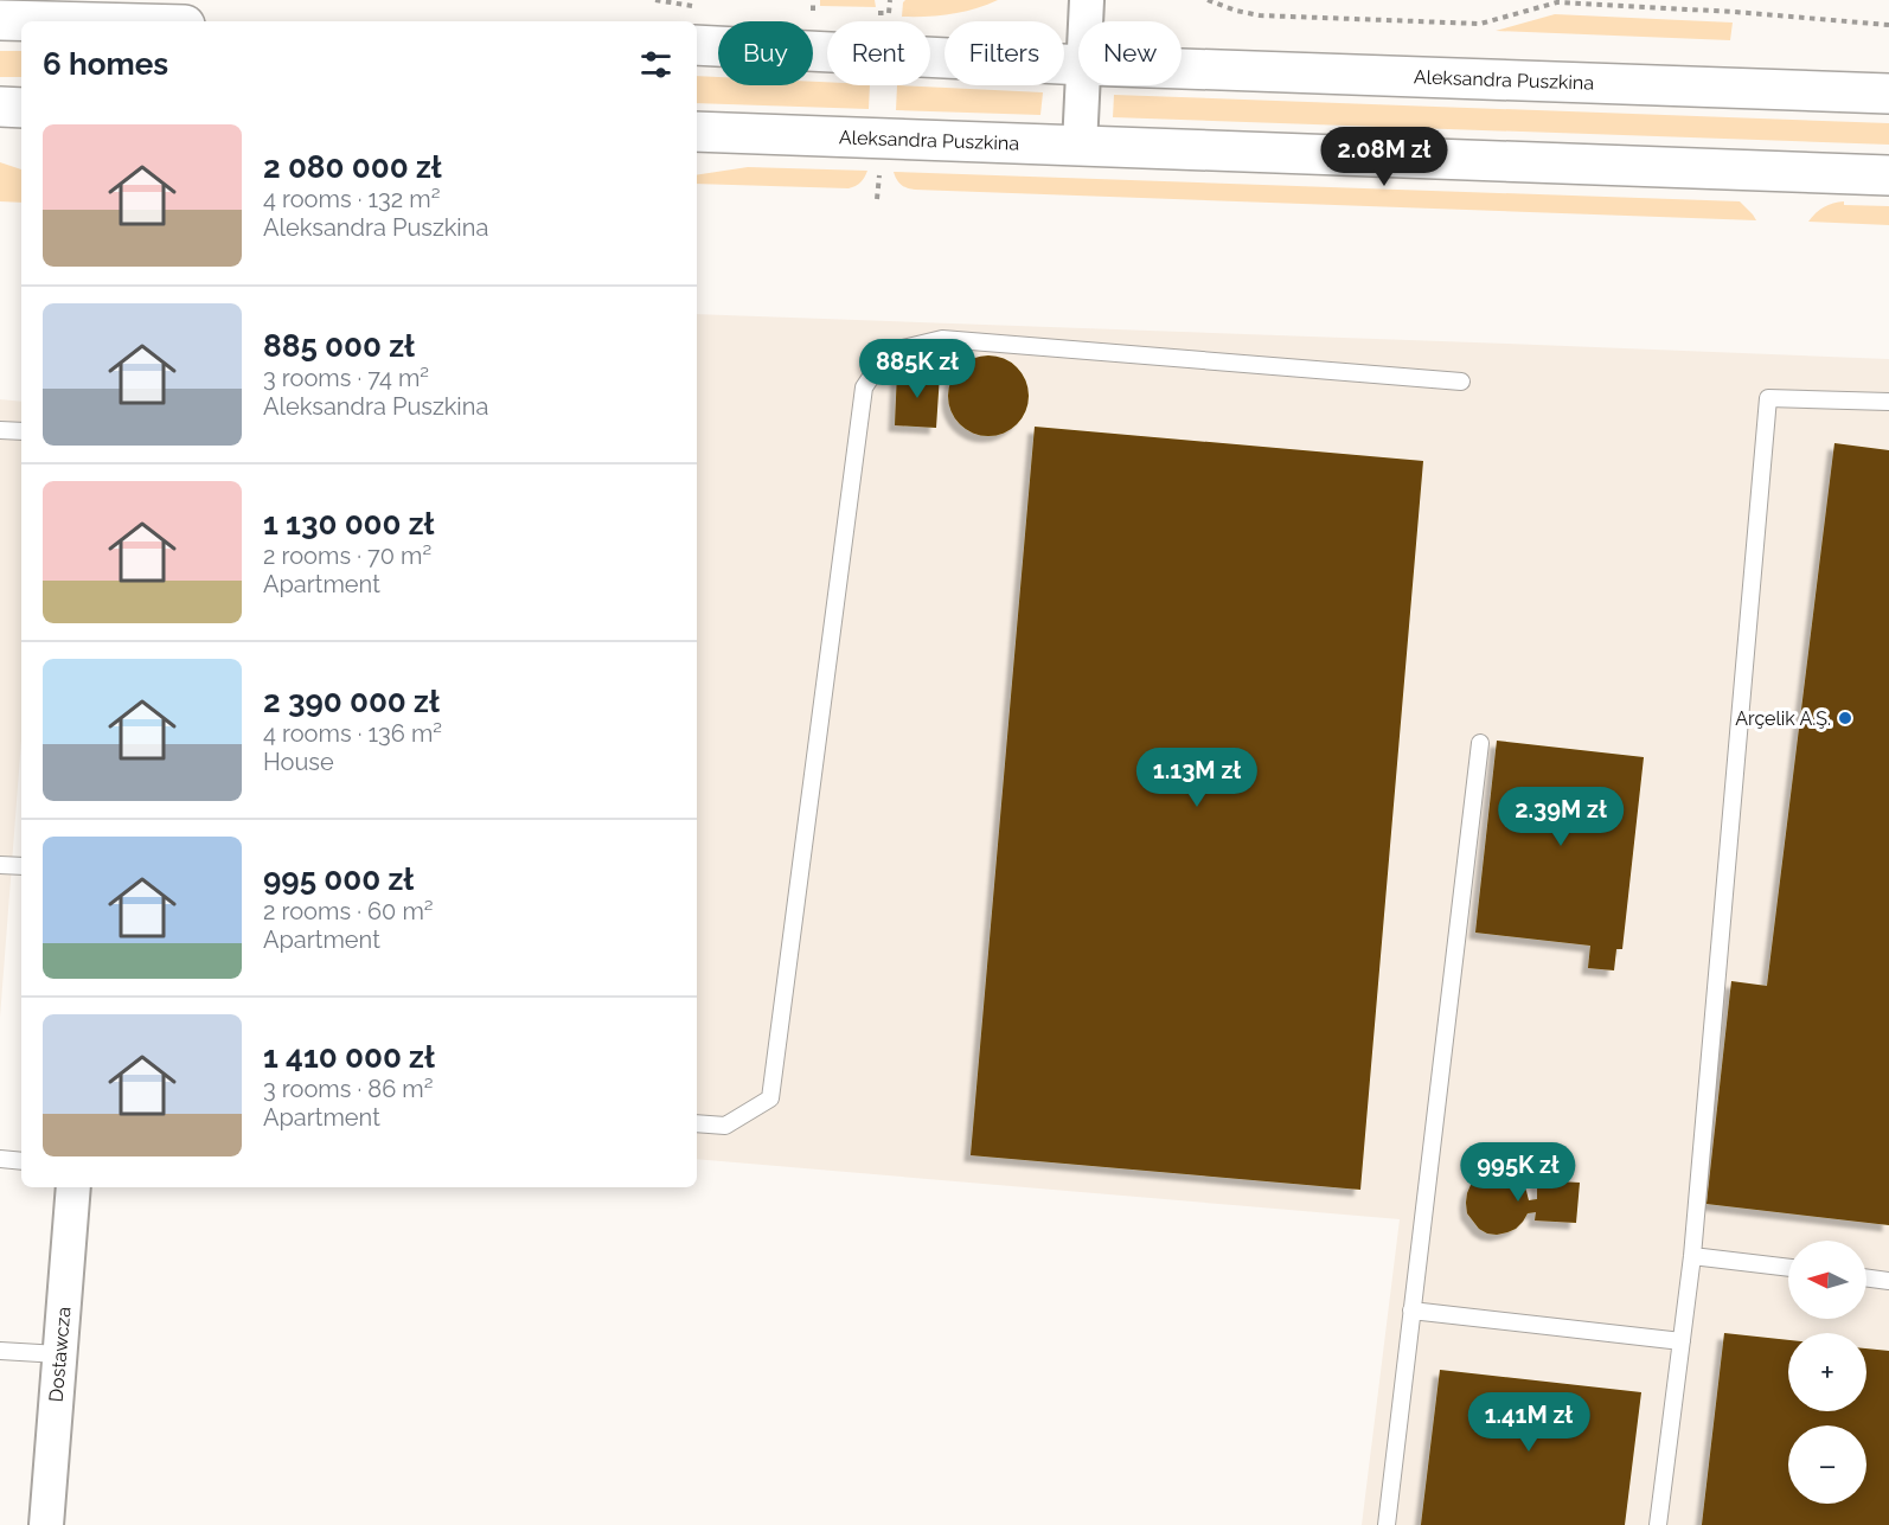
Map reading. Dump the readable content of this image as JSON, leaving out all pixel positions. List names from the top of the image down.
{
  "streets": {
    "main road": ["Aleksandra Puszkina"],
    "street": ["Dostawcza"]
  },
  "places": ["Arçelik A.Ş."],
  "north": "left",
  "page": {
    "chip": [
      "Buy",
      "Rent",
      "Filters",
      "New"
    ],
    "heading": "6 homes",
    "list": [
      {
        "name": "2 080 000 zł",
        "note": "4 rooms · 132 m² · Aleksandra Puszkina"
      },
      {
        "name": "885 000 zł",
        "note": "3 rooms · 74 m² · Aleksandra Puszkina"
      },
      {
        "name": "1 130 000 zł",
        "note": "2 rooms · 70 m² · Apartment"
      },
      {
        "name": "2 390 000 zł",
        "note": "4 rooms · 136 m² · House"
      },
      {
        "name": "995 000 zł",
        "note": "2 rooms · 60 m² · Apartment"
      },
      {
        "name": "1 410 000 zł",
        "note": "3 rooms · 86 m² · Apartment"
      }
    ],
    "price": [
      "2.08M zł",
      "885K zł",
      "1.13M zł",
      "2.39M zł",
      "995K zł",
      "1.41M zł"
    ],
    "map_buttons": ["+", "−"]
  }
}
